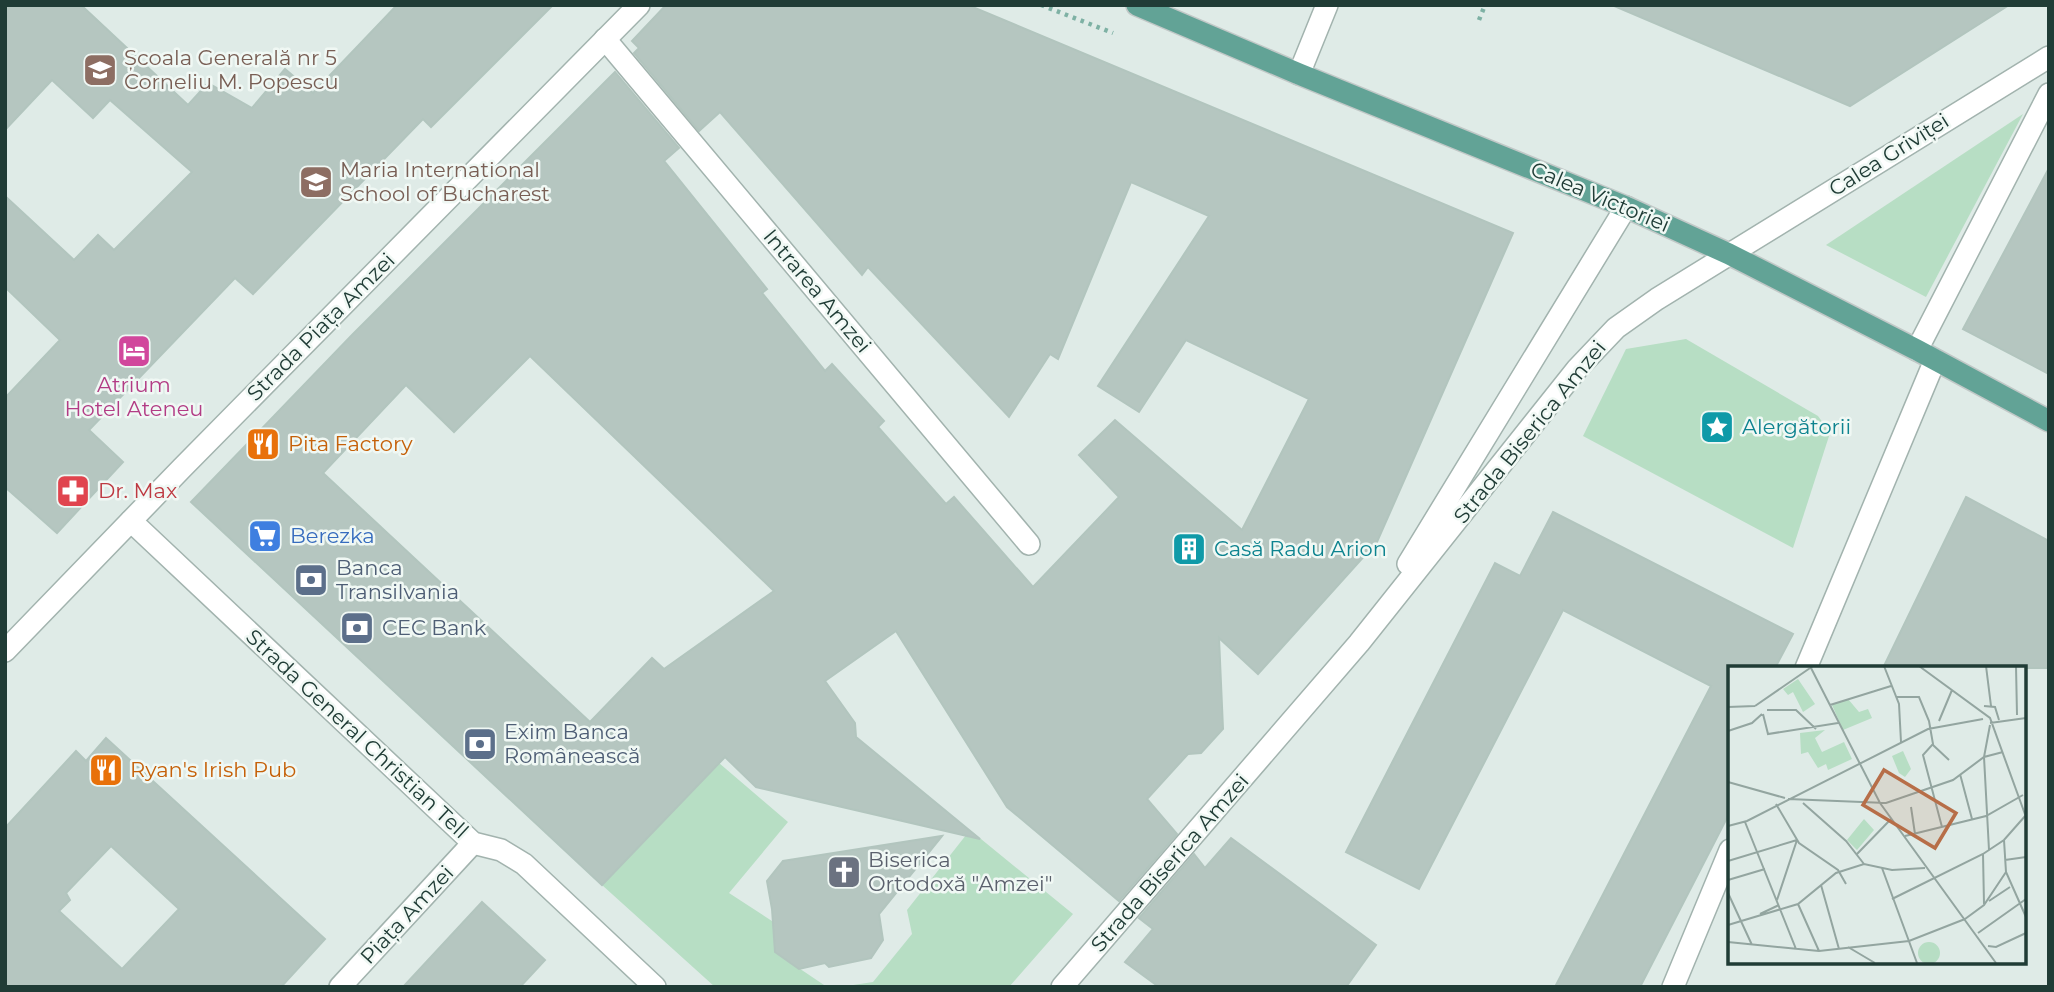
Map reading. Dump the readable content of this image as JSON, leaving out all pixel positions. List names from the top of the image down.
{
  "streets": {
    "main road": ["Calea Victoriei"],
    "street": [
      "Calea Griviței",
      "Intrarea Amzei",
      "Strada Piața Amzei",
      "Strada Biserica Amzei",
      "Strada General Christian Tell",
      "Piața Amzei"
    ]
  },
  "crossings": [
    ["Calea Griviței", "Calea Victoriei"],
    ["Calea Griviței", "Strada Biserica Amzei"],
    ["Calea Victoriei", "Strada Biserica Amzei"],
    ["Intrarea Amzei", "Strada Piața Amzei"],
    ["Strada Piața Amzei", "Strada General Christian Tell"],
    ["Strada General Christian Tell", "Piața Amzei"]
  ],
  "places": {
    "school or university": ["Școala Generală nr 5 Corneliu M. Popescu", "Maria International School of Bucharest"],
    "hotel": ["Atrium Hotel Ateneu"],
    "place": ["Alergătorii"],
    "restaurant": ["Pita Factory", "Ryan's Irish Pub"],
    "pharmacy": ["Dr. Max"],
    "supermarket": ["Berezka"],
    "building": ["Casă Radu Arion"],
    "bank": ["Banca Transilvania", "CEC Bank", "Exim Banca Românească"],
    "church": ["Biserica Ortodoxă \"Amzei\""]
  }
}
